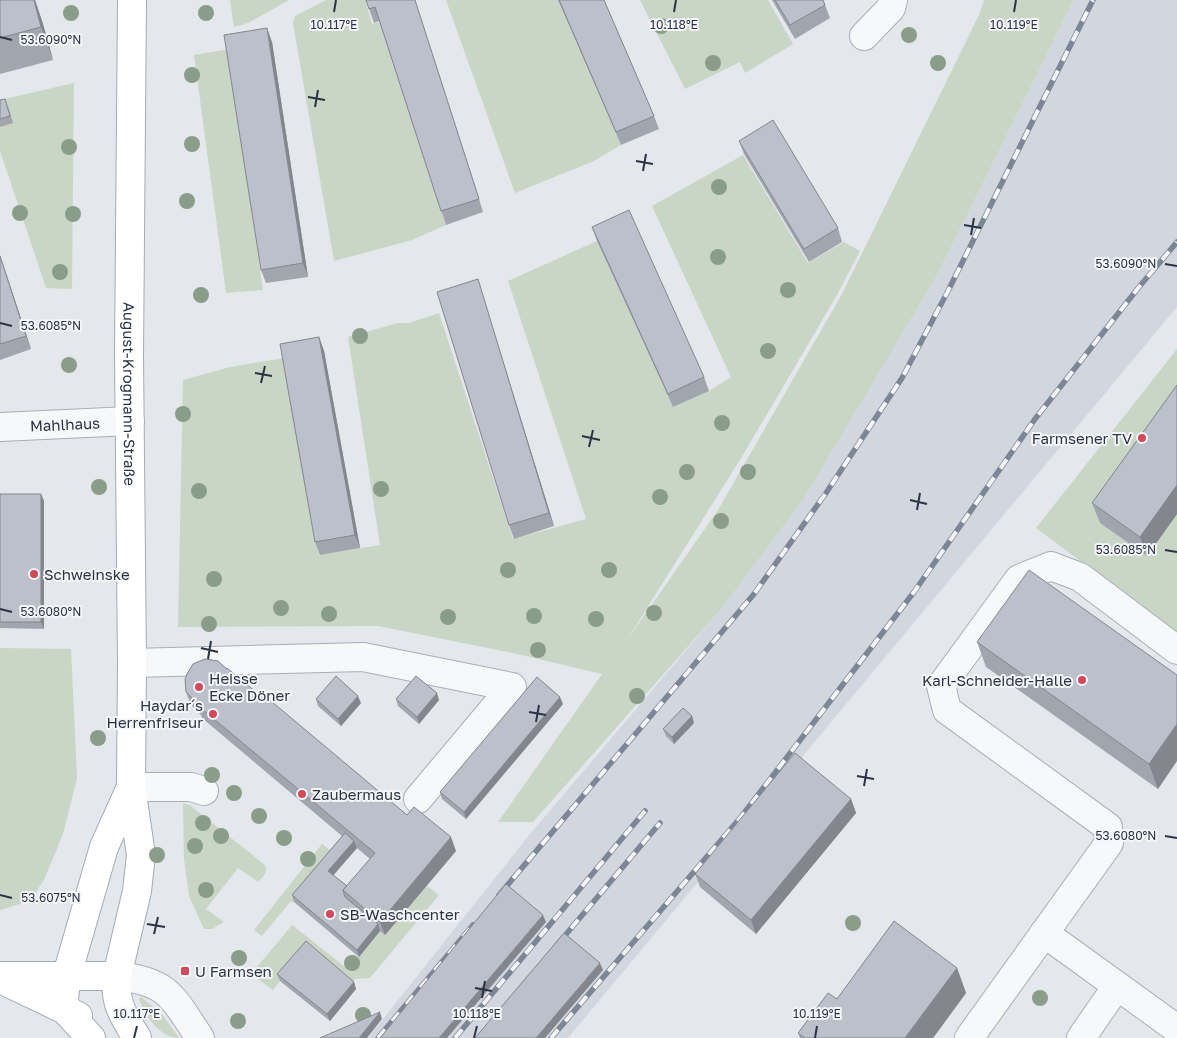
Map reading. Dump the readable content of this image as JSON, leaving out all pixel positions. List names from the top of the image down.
{
  "streets": {
    "main road": ["August-Krogmann-Straße"],
    "street": ["Mahlhaus"]
  },
  "crossings": [
    ["August-Krogmann-Straße", "Mahlhaus"]
  ],
  "places": {
    "other": [
      "Farmsener TV",
      "Schweinske",
      "Karl-Schneider-Halle",
      "Heisse Ecke Döner",
      "Haydar´s Herrenfriseur",
      "Zaubermaus",
      "SB-Waschcenter"
    ],
    "transit": ["U Farmsen"]
  },
  "coordinates": [
    "10.117°E",
    "10.118°E",
    "10.119°E",
    "53.6090°N",
    "53.6085°N",
    "53.6080°N",
    "53.6075°N"
  ]
}
